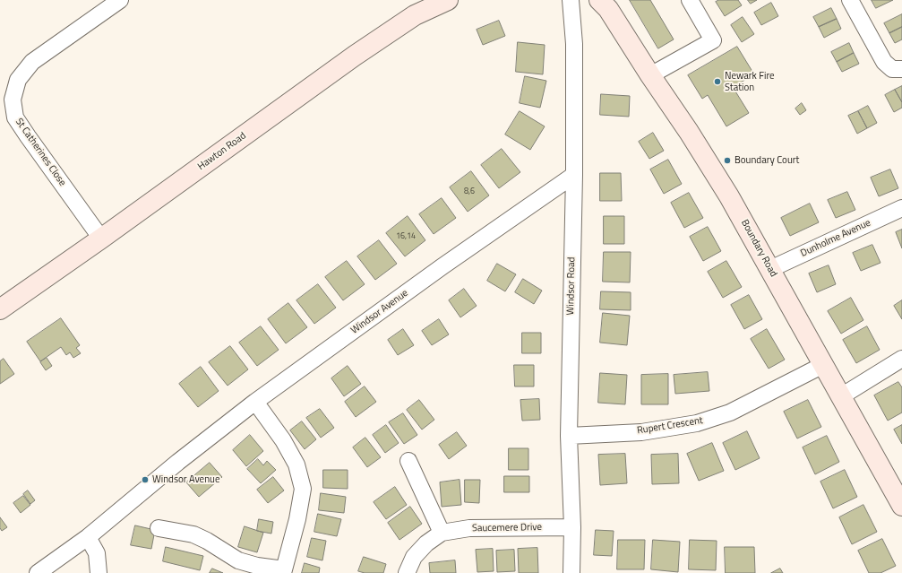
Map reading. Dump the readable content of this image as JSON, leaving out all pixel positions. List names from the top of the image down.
{
  "streets": {
    "street": [
      "Hawton Road",
      "St Catherines Close",
      "Dunholme Avenue",
      "Boundary Road",
      "Windsor Road",
      "Windsor Avenue",
      "Rupert Crescent",
      "Saucemere Drive"
    ]
  },
  "crossings": [
    ["Hawton Road", "St Catherines Close"],
    ["Dunholme Avenue", "Boundary Road"],
    ["Boundary Road", "Rupert Crescent"],
    ["Windsor Road", "Windsor Avenue"],
    ["Windsor Road", "Rupert Crescent"],
    ["Windsor Road", "Saucemere Drive"]
  ],
  "places": ["Newark Fire Station", "Boundary Court", "Windsor Avenue"],
  "house_numbers": ["8,6", "16,14"]
}
